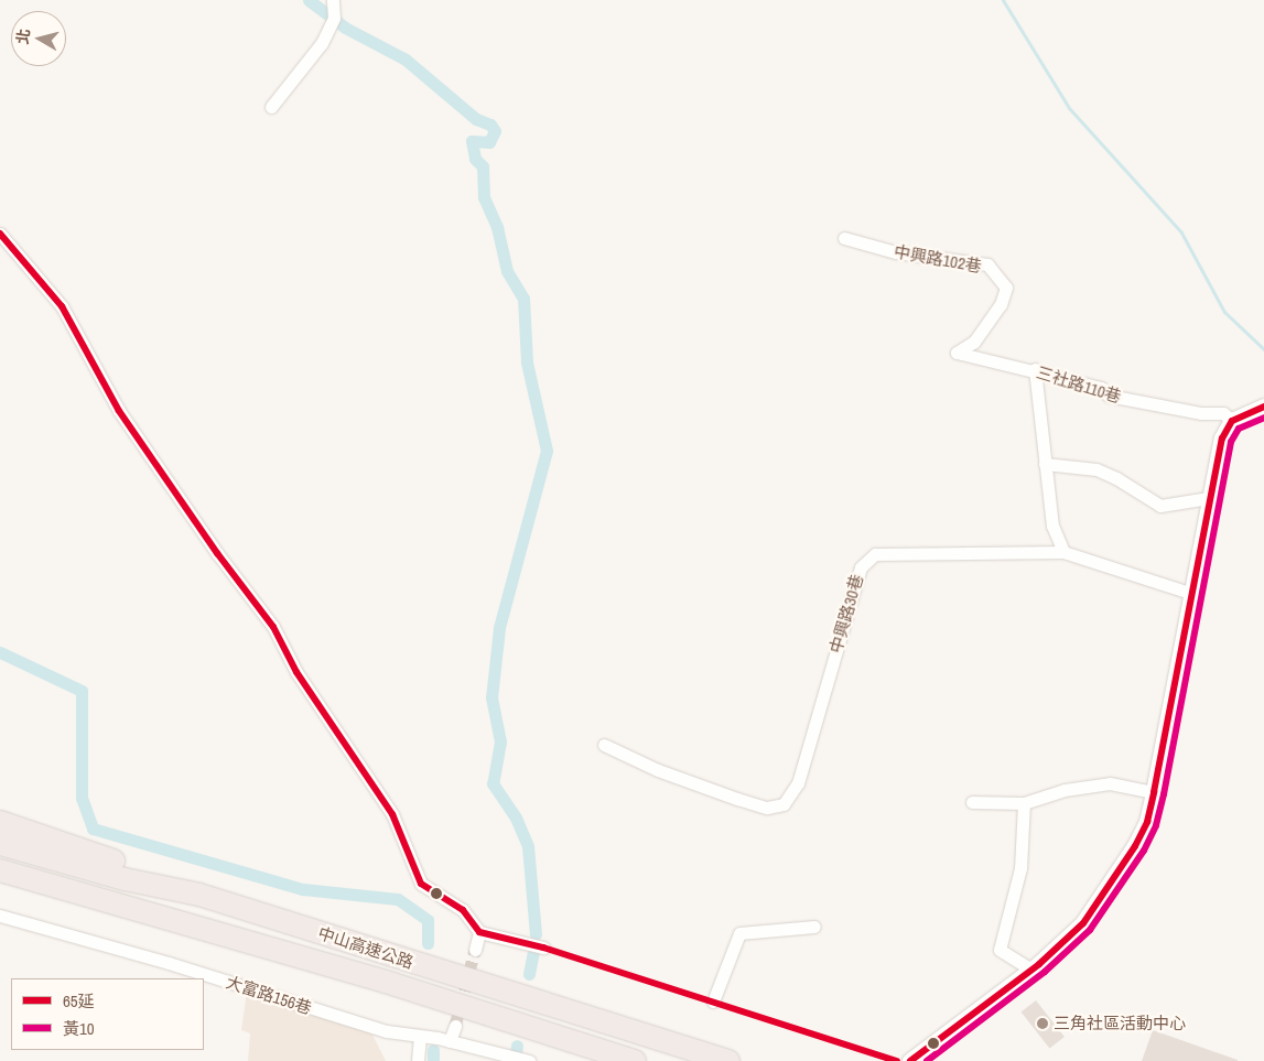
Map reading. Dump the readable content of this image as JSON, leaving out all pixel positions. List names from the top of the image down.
{
  "streets": {
    "highway": ["中山高速公路"],
    "street": [
      "中興路102巷",
      "三社路110巷",
      "中興路30巷",
      "大富路156巷"
    ]
  },
  "crossings": [
    ["中興路102巷", "三社路110巷"]
  ],
  "places": ["三角社區活動中心"],
  "lines": ["transit line 65延", "transit line 黃10"],
  "legend": ["65延", "黃10"],
  "north": "left"
}
